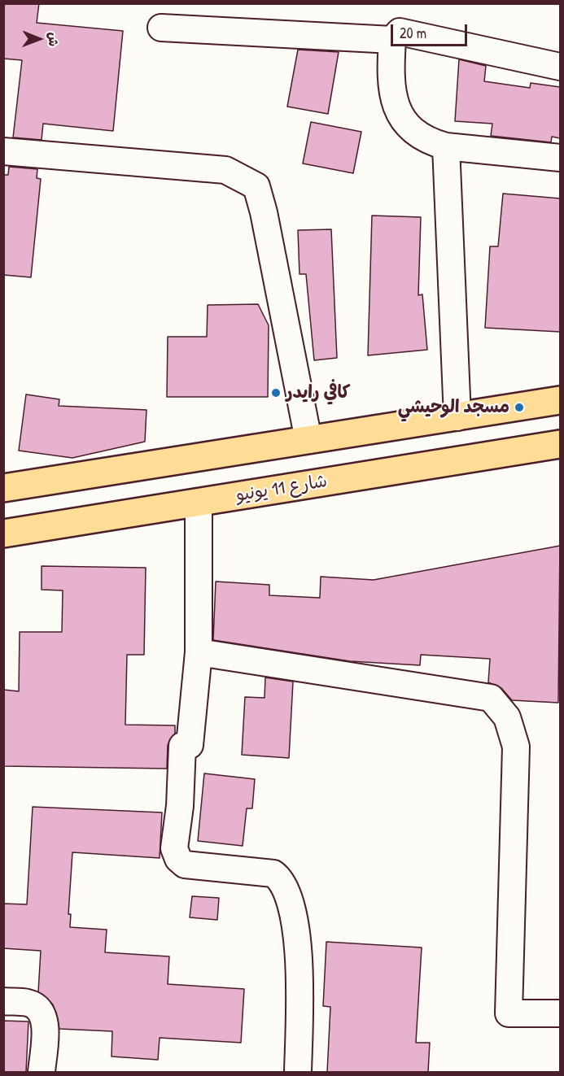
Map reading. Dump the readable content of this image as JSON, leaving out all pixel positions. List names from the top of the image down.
{
  "streets": {
    "highway": ["شارع 11 يونيو"]
  },
  "places": ["كافي رايدر", "مسجد الوحيشي"],
  "scale_bar": "20 m",
  "north": "right"
}
